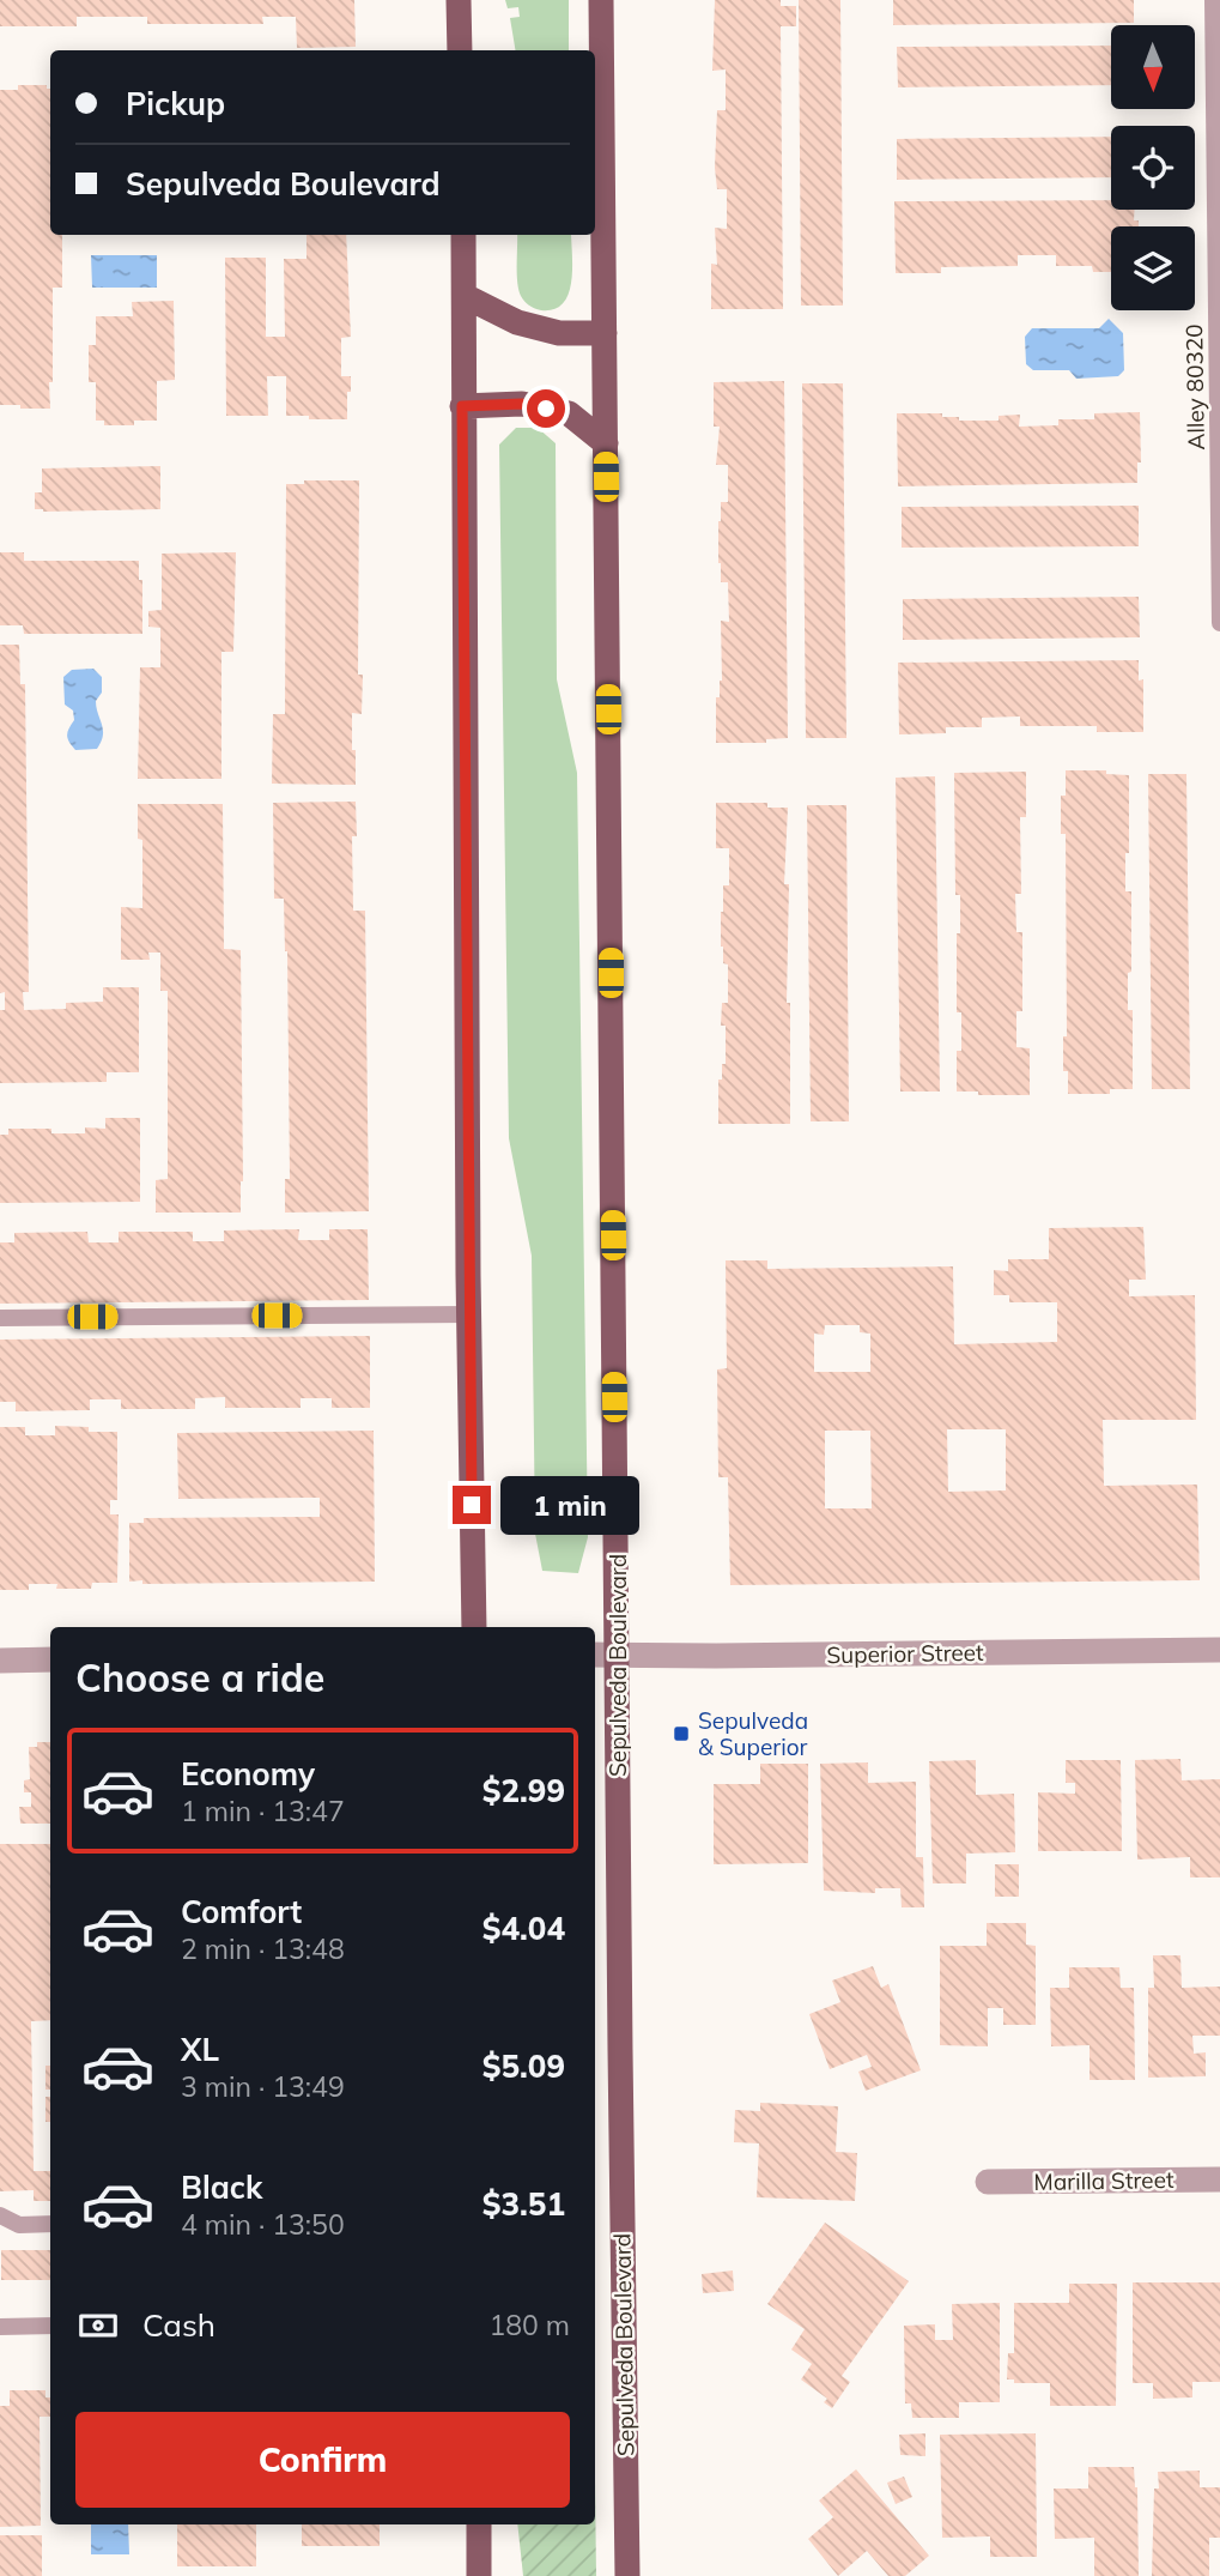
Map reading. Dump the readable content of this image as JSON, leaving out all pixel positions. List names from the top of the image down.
{
  "streets": {
    "main road": ["Sepulveda Boulevard"],
    "street": ["Superior Street", "Marilla Street"],
    "lane": ["Alley 80320"]
  },
  "crossings": [
    ["Superior Street", "Sepulveda Boulevard"]
  ],
  "places": {
    "transit": ["Sepulveda & Superior"]
  },
  "north": "bottom",
  "page": {
    "banner": ["Pickup", "Sepulveda Boulevard"],
    "bubble": "1 min",
    "heading": "Choose a ride",
    "list": [
      {
        "name": "Economy",
        "note": "1 min · 13:47",
        "value": "$2.99"
      },
      {
        "name": "Comfort",
        "note": "2 min · 13:48",
        "value": "$4.04"
      },
      {
        "name": "XL",
        "note": "3 min · 13:49",
        "value": "$5.09"
      },
      {
        "name": "Black",
        "note": "4 min · 13:50",
        "value": "$3.51"
      }
    ],
    "pay": ["Cash", "180 m"],
    "buttons": "Confirm"
  }
}
